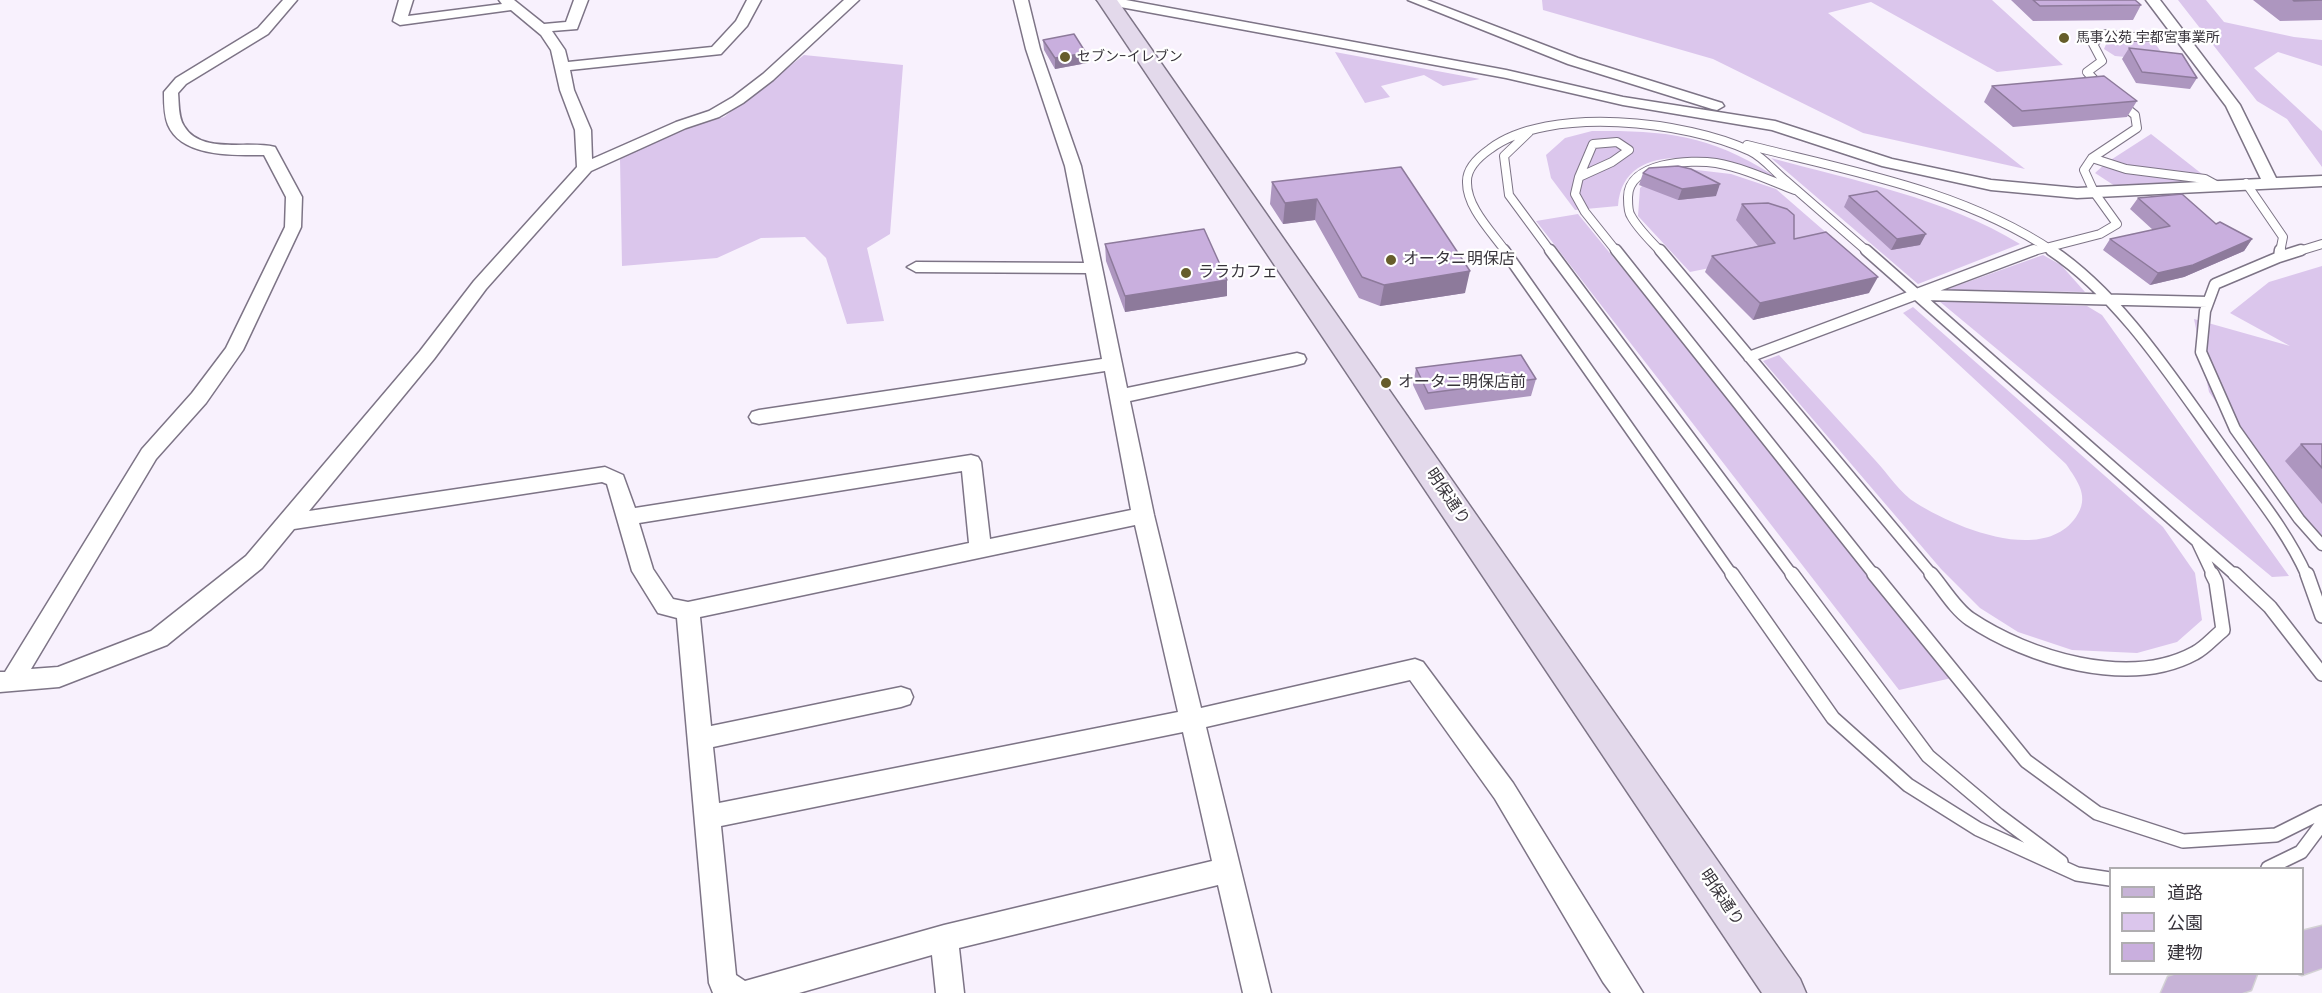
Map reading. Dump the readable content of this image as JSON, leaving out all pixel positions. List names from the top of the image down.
{
  "streets": {
    "street": ["明保通り"]
  },
  "places": [
    "馬事公苑 宇都宮事業所",
    "セブン-イレブン",
    "オータニ明保店",
    "ララカフェ",
    "オータニ明保店前"
  ],
  "legend": ["道路", "公園", "建物"]
}
